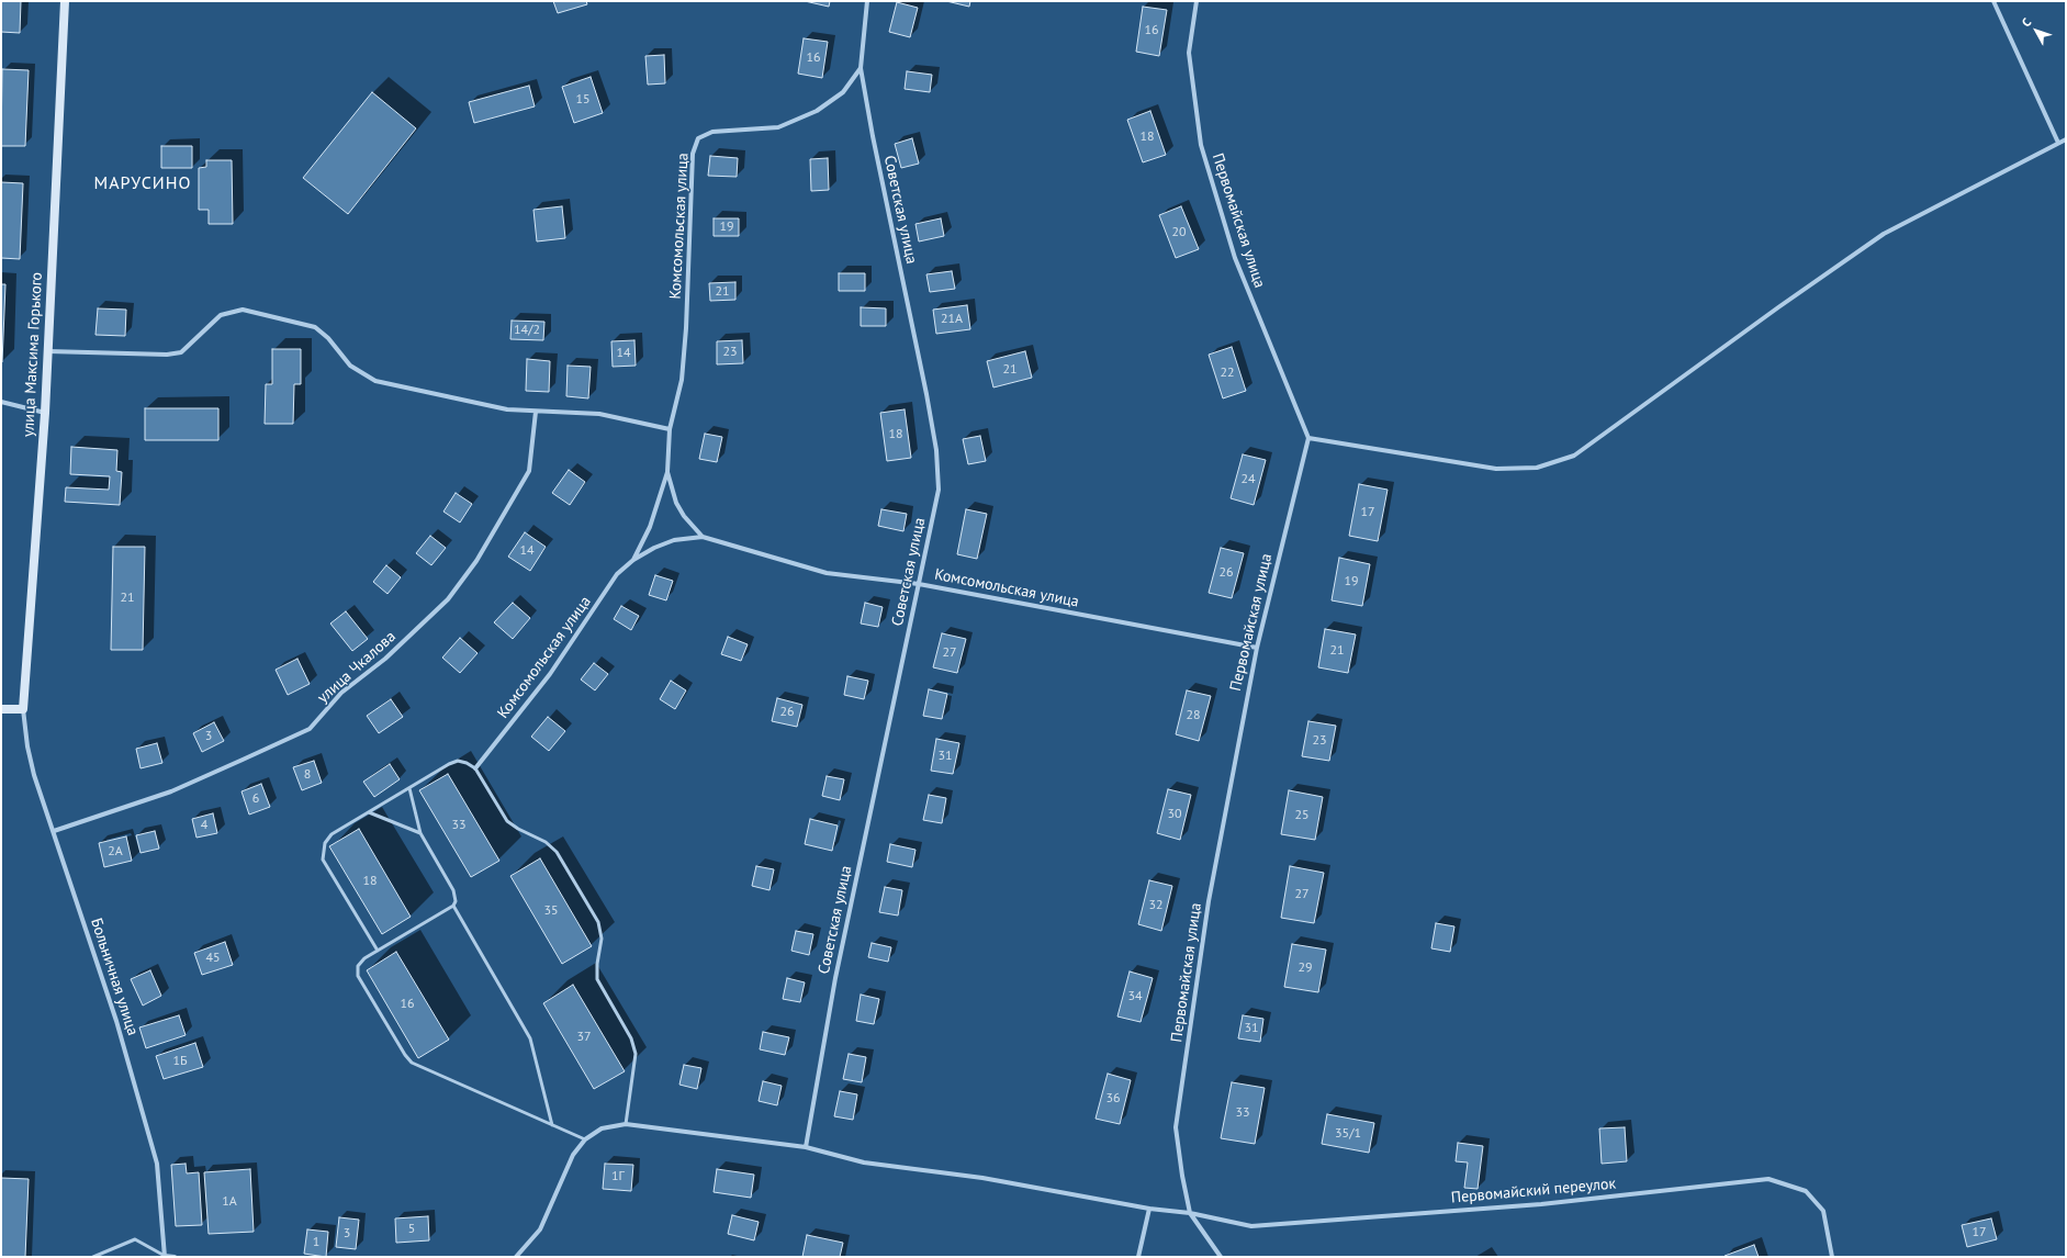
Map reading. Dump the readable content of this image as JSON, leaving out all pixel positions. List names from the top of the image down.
{
  "streets": {
    "street": [
      "Советская улица",
      "Первомайская улица",
      "Комсомольская улица",
      "улица Максима Горького",
      "улица Чкалова",
      "Больничная улица",
      "Первомайский переулок"
    ]
  },
  "crossings": [
    ["Советская улица", "Комсомольская улица"],
    ["Советская улица", "Первомайский переулок"],
    ["Первомайская улица", "Комсомольская улица"],
    ["Первомайская улица", "Первомайский переулок"],
    ["улица Максима Горького", "Больничная улица"],
    ["улица Чкалова", "Больничная улица"]
  ],
  "districts": ["МАРУСИНО"],
  "house_numbers": [
    "16",
    "16",
    "15",
    "18",
    "19",
    "20",
    "21",
    "21А",
    "14/2",
    "23",
    "14",
    "21",
    "22",
    "18",
    "24",
    "17",
    "14",
    "26",
    "19",
    "21",
    "21",
    "27",
    "26",
    "28",
    "3",
    "23",
    "31",
    "8",
    "6",
    "30",
    "25",
    "4",
    "33",
    "2А",
    "18",
    "27",
    "32",
    "35",
    "45",
    "29",
    "34",
    "16",
    "31",
    "37",
    "1Б",
    "36",
    "33",
    "35/1",
    "1Г",
    "1А",
    "5",
    "17",
    "3",
    "1"
  ],
  "north": "top left"
}
